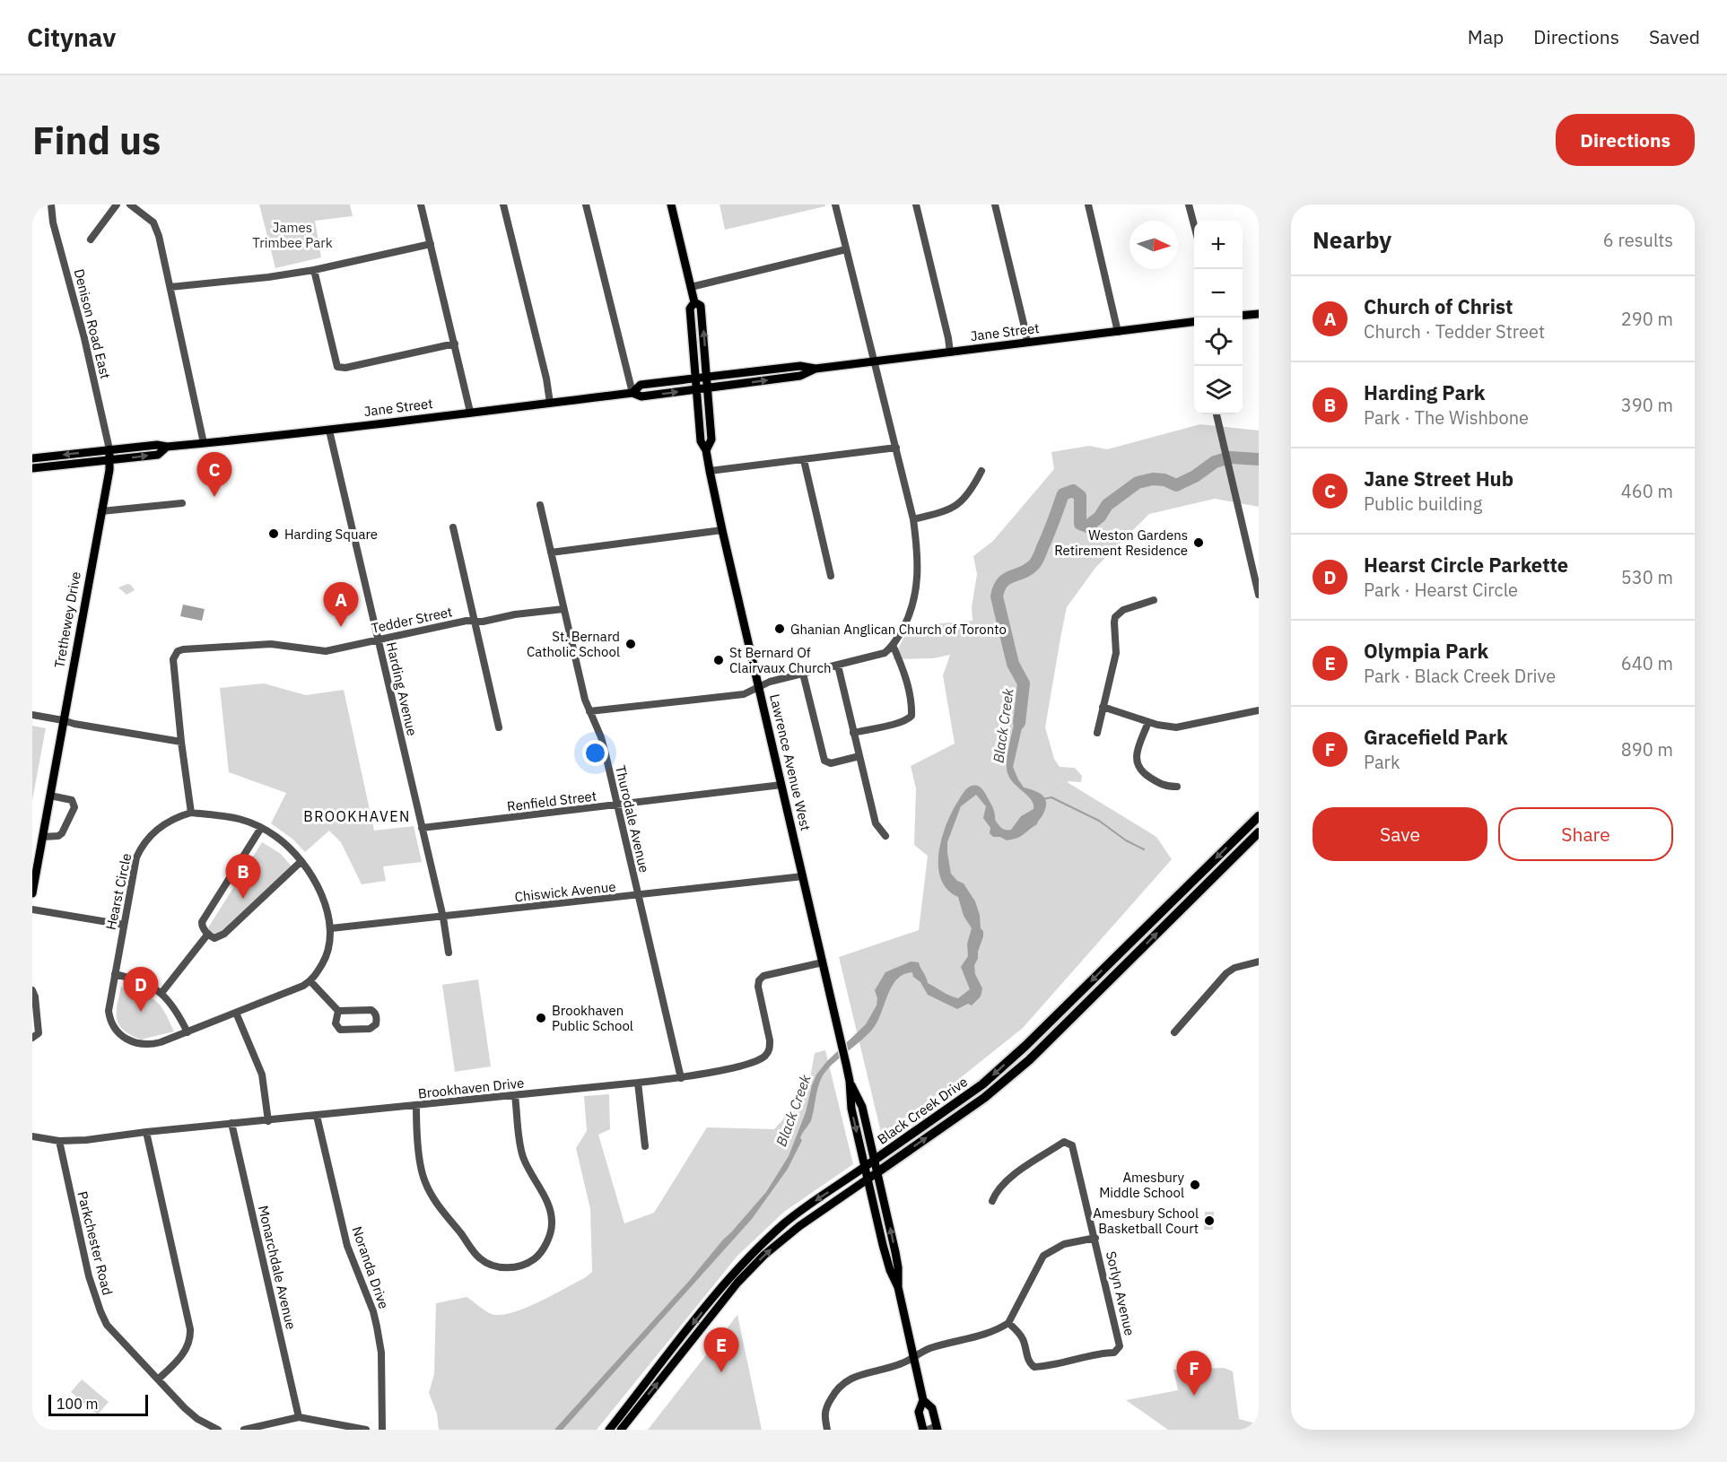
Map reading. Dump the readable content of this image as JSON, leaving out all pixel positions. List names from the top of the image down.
{
  "streets": {
    "highway": ["Black Creek Drive"],
    "main road": ["Jane Street", "Trethewey Drive", "Lawrence Avenue West"],
    "street": [
      "Denison Road East",
      "Tedder Street",
      "Harding Avenue",
      "Renfield Street",
      "Thurodale Avenue",
      "Hearst Circle",
      "Chiswick Avenue",
      "Brookhaven Drive",
      "Parkchester Road",
      "Monarchdale Avenue",
      "Noranda Drive",
      "Sorlyn Avenue"
    ]
  },
  "crossings": [
    ["Denison Road East", "Jane Street"],
    ["Denison Road East", "Trethewey Drive"],
    ["Jane Street", "Trethewey Drive"],
    ["Jane Street", "Harding Avenue"],
    ["Jane Street", "Lawrence Avenue West"],
    ["Tedder Street", "Harding Avenue"],
    ["Tedder Street", "Thurodale Avenue"],
    ["Harding Avenue", "Renfield Street"],
    ["Harding Avenue", "Chiswick Avenue"],
    ["Lawrence Avenue West", "Renfield Street"],
    ["Lawrence Avenue West", "Chiswick Avenue"],
    ["Lawrence Avenue West", "Brookhaven Drive"],
    ["Lawrence Avenue West", "Black Creek Drive"],
    ["Renfield Street", "Thurodale Avenue"],
    ["Thurodale Avenue", "Chiswick Avenue"],
    ["Thurodale Avenue", "Brookhaven Drive"],
    ["Hearst Circle", "Chiswick Avenue"],
    ["Brookhaven Drive", "Parkchester Road"],
    ["Brookhaven Drive", "Monarchdale Avenue"],
    ["Brookhaven Drive", "Noranda Drive"]
  ],
  "districts": ["BROOKHAVEN"],
  "water": ["Black Creek"],
  "parks": ["James Trimbee Park"],
  "places": [
    "Harding Square",
    "Weston Gardens Retirement Residence",
    "Ghanian Anglican Church of Toronto",
    "St. Bernard Catholic School",
    "St Bernard Of Clairvaux Church",
    "Brookhaven Public School",
    "Amesbury Middle School",
    "Amesbury School Basketball Court"
  ],
  "scale_bar": "100 m",
  "north": "right",
  "page": {
    "header": "Citynav",
    "nav": ["Map", "Directions", "Saved"],
    "buttons": [
      "Directions",
      ["Save", "Share"]
    ],
    "title": "Find us",
    "heading": ["Nearby", "6 results"],
    "map_buttons": ["+", "−"],
    "list": [
      {
        "mark": "A",
        "name": "Church of Christ",
        "note": "Church · Tedder Street",
        "value": "290 m"
      },
      {
        "mark": "B",
        "name": "Harding Park",
        "note": "Park · The Wishbone",
        "value": "390 m"
      },
      {
        "mark": "C",
        "name": "Jane Street Hub",
        "note": "Public building",
        "value": "460 m"
      },
      {
        "mark": "D",
        "name": "Hearst Circle Parkette",
        "note": "Park · Hearst Circle",
        "value": "530 m"
      },
      {
        "mark": "E",
        "name": "Olympia Park",
        "note": "Park · Black Creek Drive",
        "value": "640 m"
      },
      {
        "mark": "F",
        "name": "Gracefield Park",
        "note": "Park",
        "value": "890 m"
      }
    ],
    "pins": [
      "C",
      "A",
      "B",
      "D",
      "E",
      "F"
    ],
    "scale": "100 m"
  }
}
